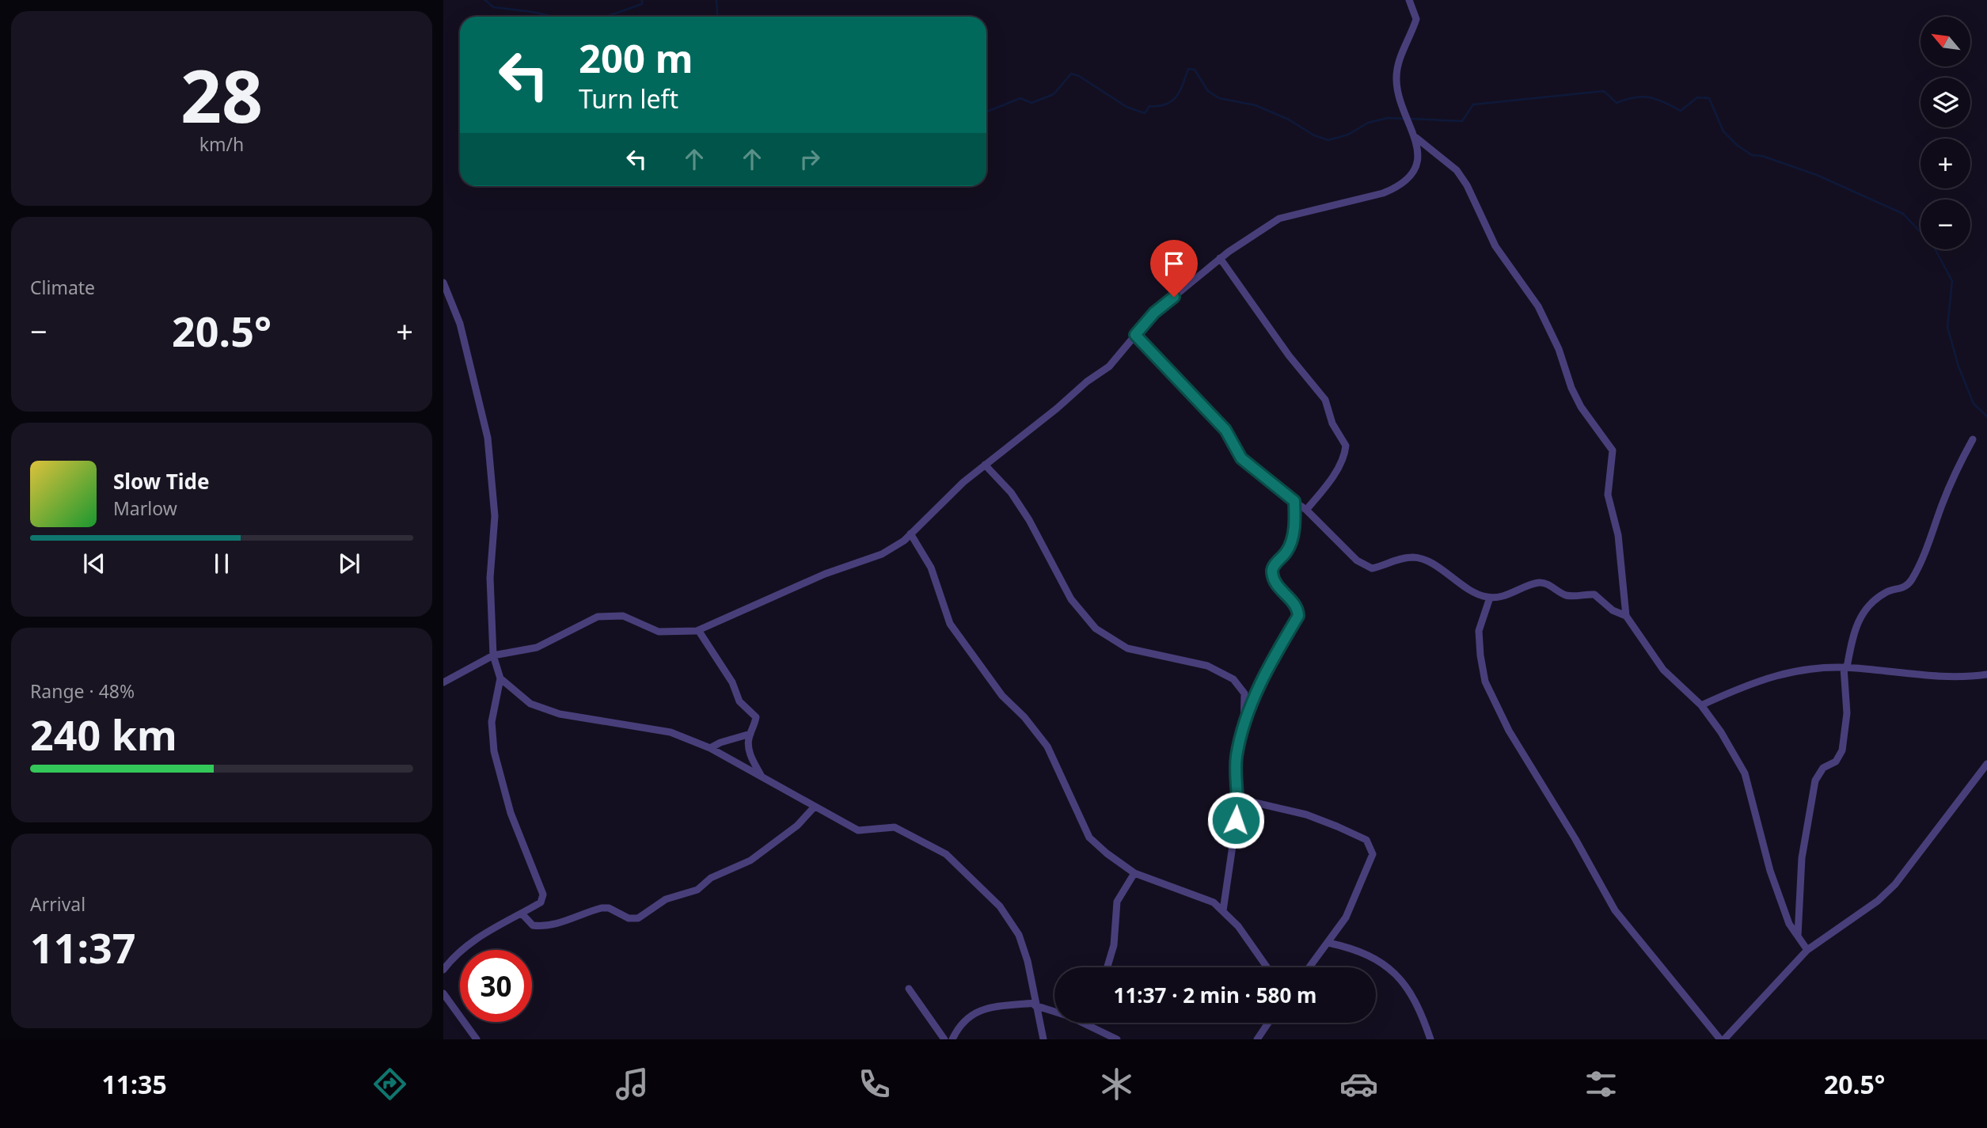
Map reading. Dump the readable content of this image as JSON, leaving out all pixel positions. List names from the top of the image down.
{
  "north": "top left",
  "page": {
    "tile": [
      ["28", "km/h"],
      "Climate",
      ["Range · 48%", "240 km"],
      ["Arrival", "11:37"]
    ],
    "map_buttons": ["+", "−"],
    "turn": ["200 m", "Turn left"],
    "heat": ["−", "20.5°", "+"],
    "song": ["Slow Tide", "Marlow"],
    "limit": "30",
    "trip": "11:37 · 2 min · 580 m",
    "tabs": ["11:35", "20.5°"]
  }
}
